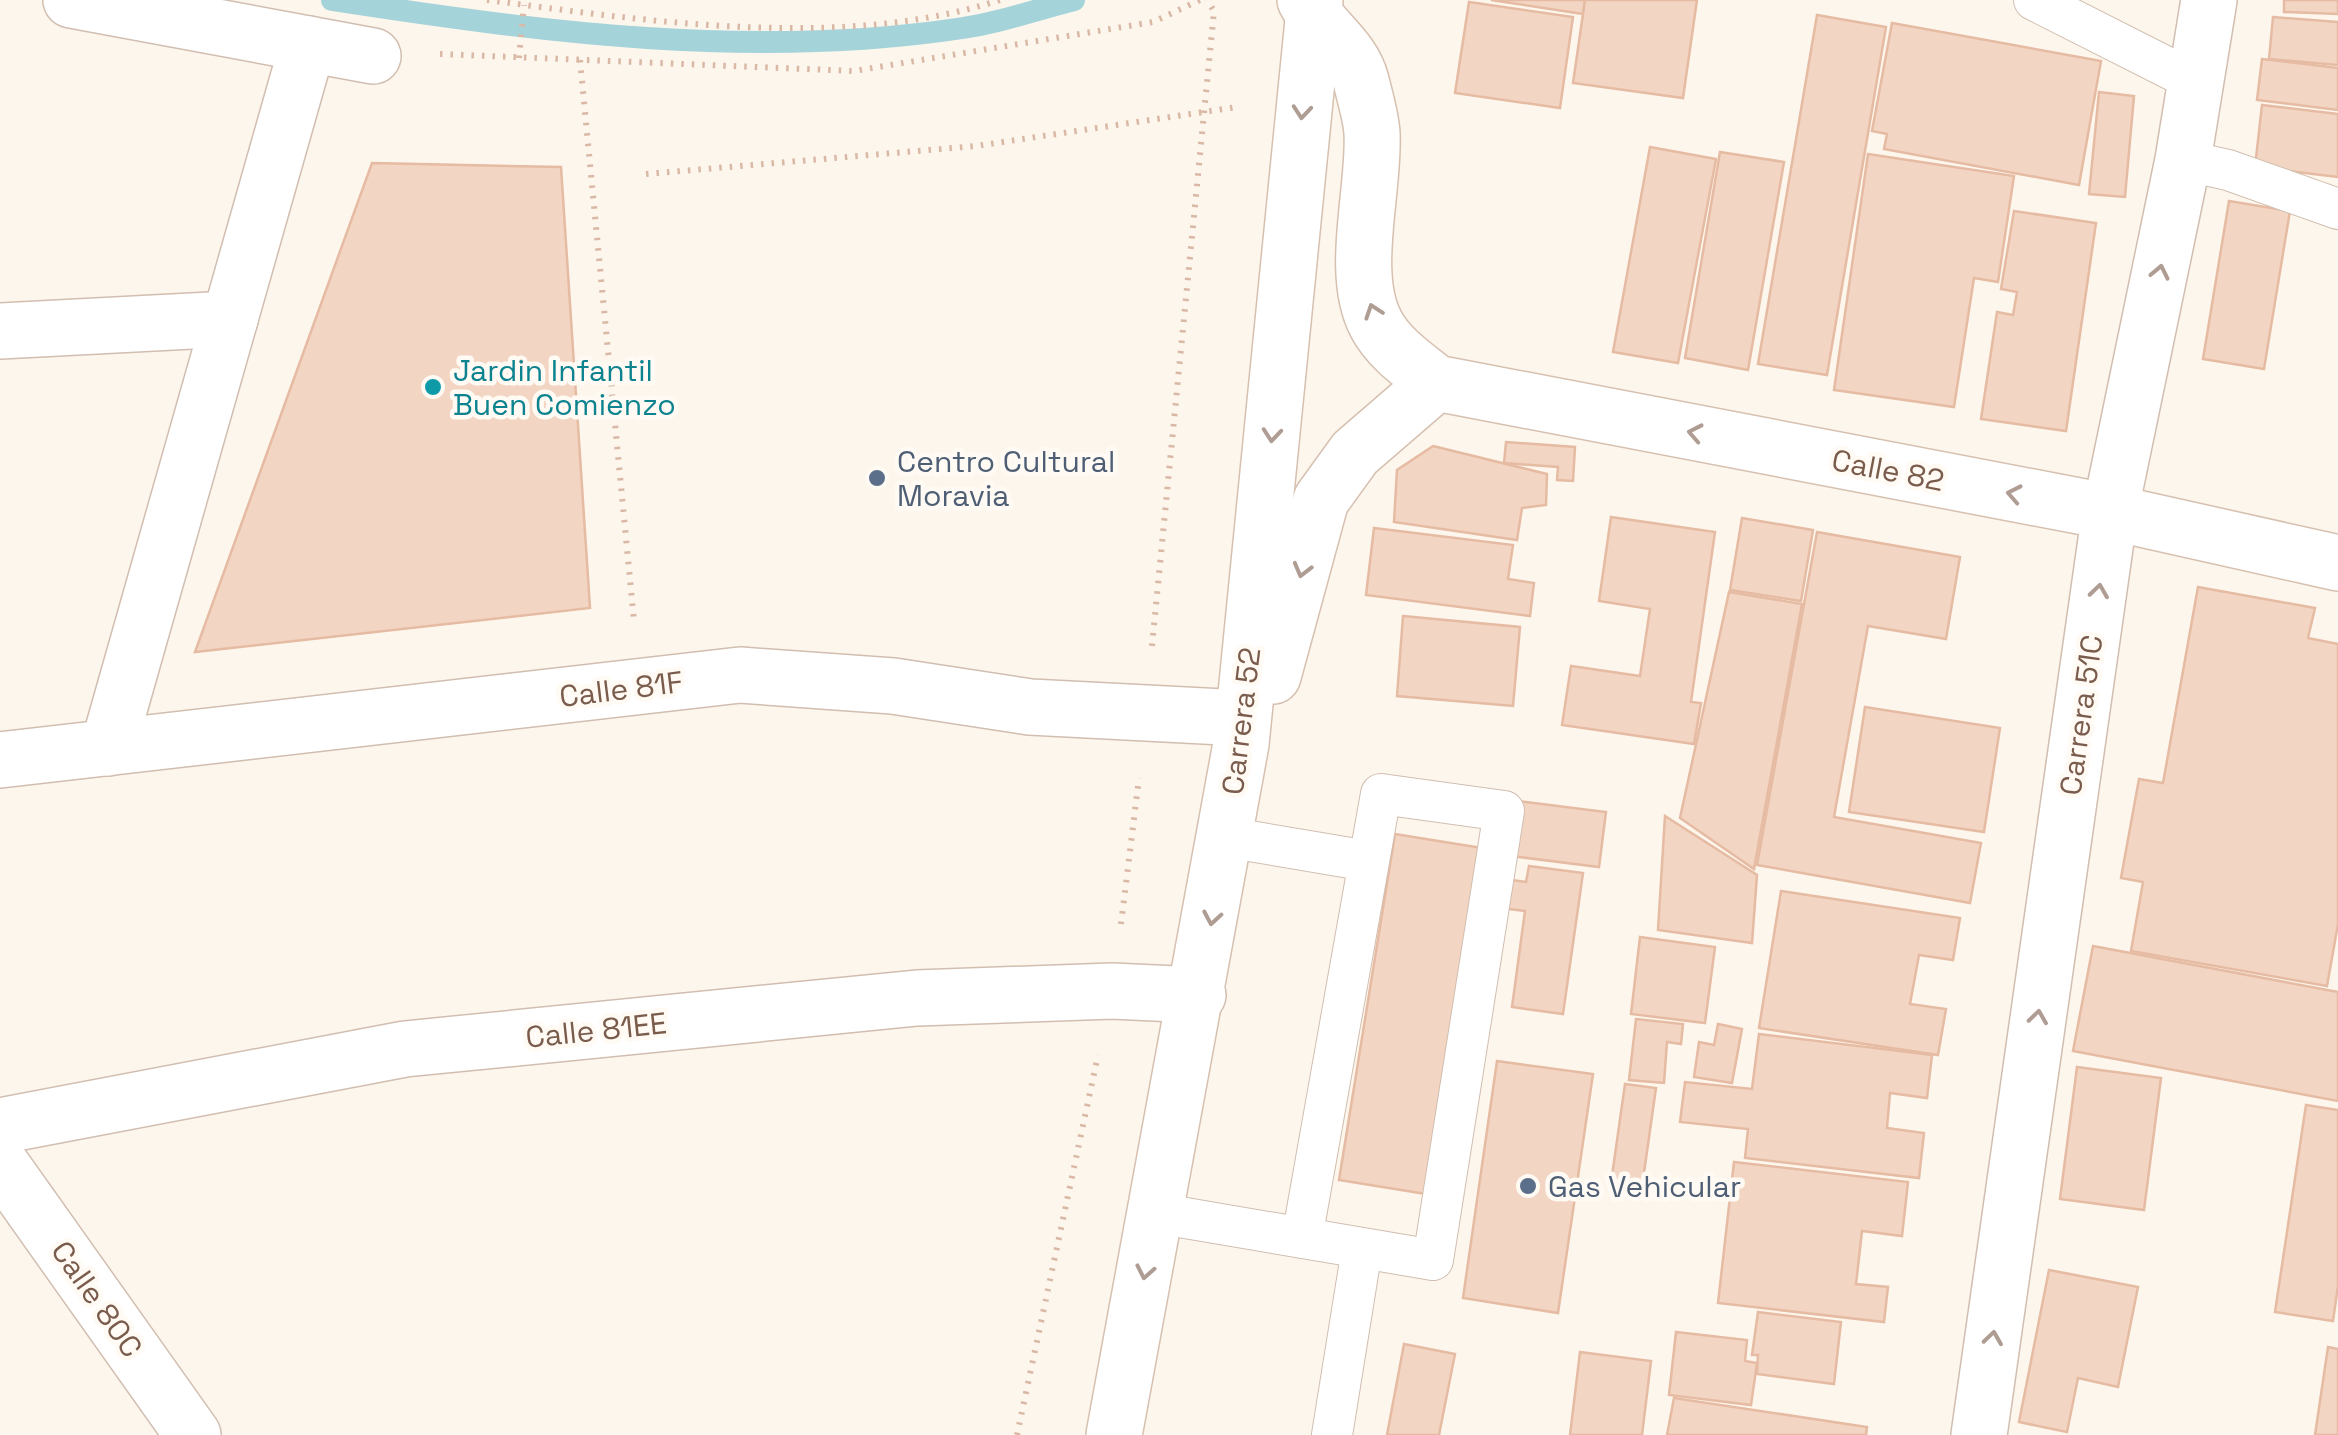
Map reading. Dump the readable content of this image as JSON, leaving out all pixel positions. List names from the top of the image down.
{
  "streets": {
    "street": [
      "Calle 82",
      "Calle 81F",
      "Carrera 51C",
      "Carrera 52",
      "Calle 81EE",
      "Calle 80C"
    ]
  },
  "crossings": [
    ["Calle 82", "Carrera 51C"],
    ["Calle 82", "Carrera 52"],
    ["Calle 81F", "Carrera 52"],
    ["Carrera 52", "Calle 81EE"]
  ],
  "one_way": ["Calle 82", "Carrera 51C", "Carrera 52"],
  "places": ["Jardin Infantil Buen Comienzo", "Centro Cultural Moravia", "Gas Vehicular"]
}
